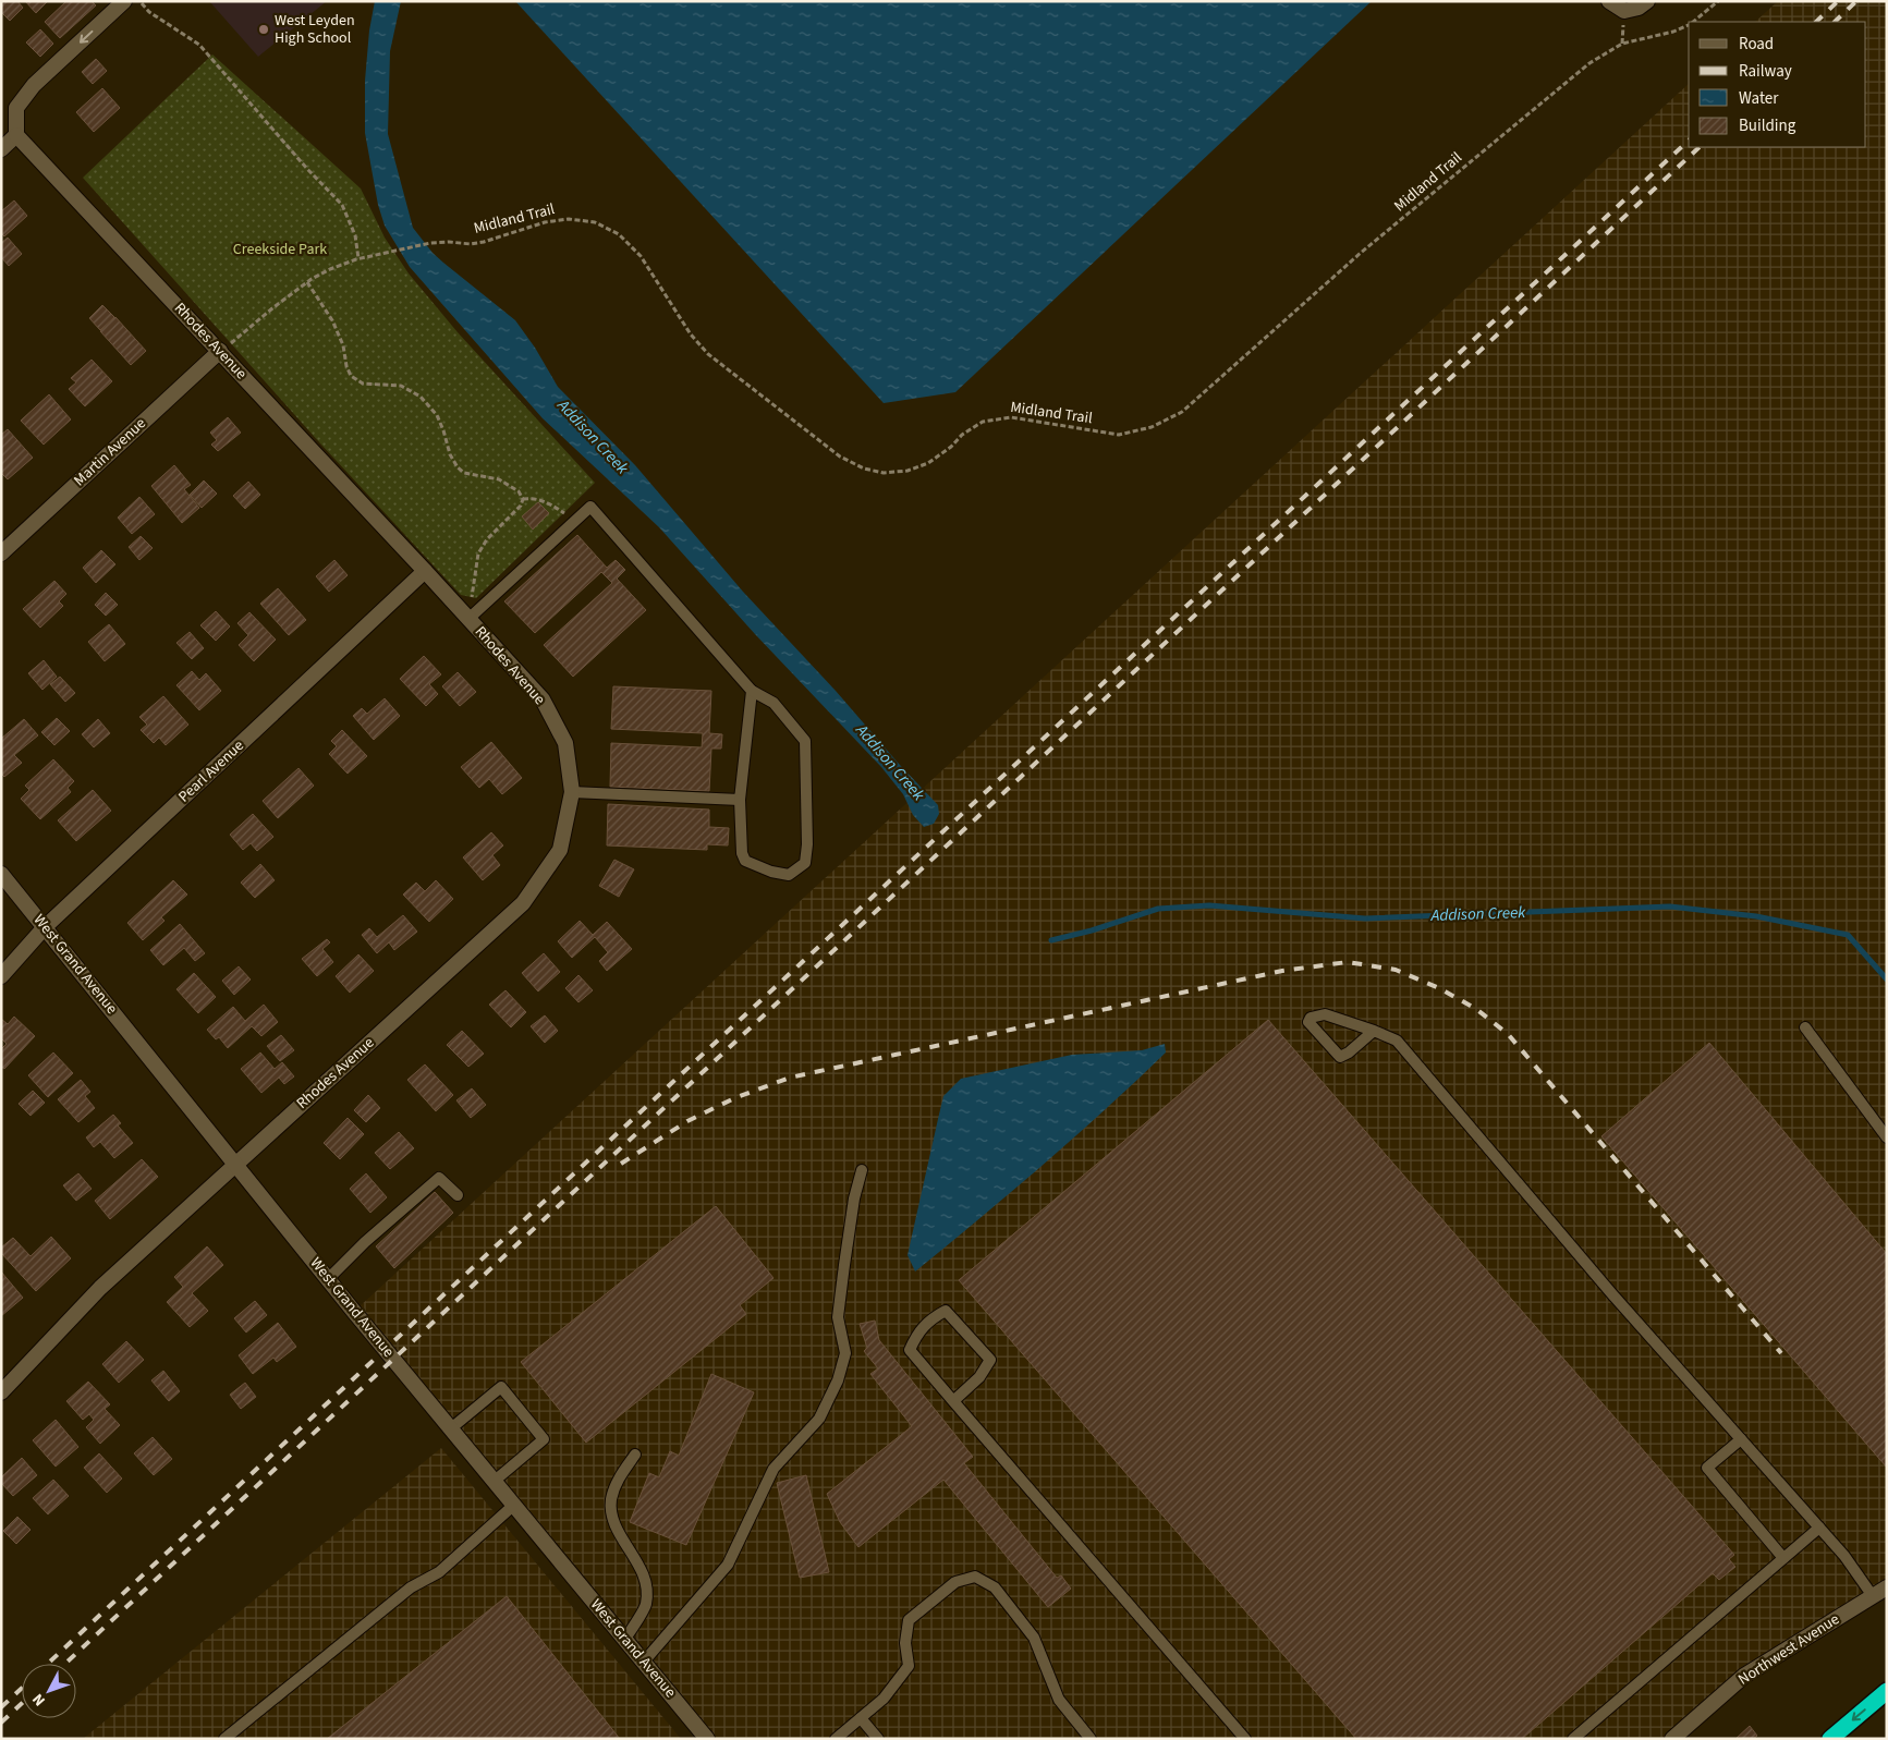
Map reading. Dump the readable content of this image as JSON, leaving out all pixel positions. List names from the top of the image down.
{
  "streets": {
    "street": [
      "Rhodes Avenue",
      "Martin Avenue",
      "Pearl Avenue",
      "West Grand Avenue",
      "Northwest Avenue"
    ],
    "path": ["Midland Trail"]
  },
  "crossings": [
    ["Midland Trail", "Rhodes Avenue"],
    ["Midland Trail", "Martin Avenue"],
    ["Rhodes Avenue", "Martin Avenue"],
    ["Rhodes Avenue", "Pearl Avenue"],
    ["Rhodes Avenue", "West Grand Avenue"],
    ["Pearl Avenue", "West Grand Avenue"]
  ],
  "water": ["Addison Creek"],
  "parks": ["Creekside Park"],
  "places": ["West Leyden High School"],
  "legend": [
    "Road",
    "Railway",
    "Water",
    "Building"
  ],
  "north": "bottom left"
}
